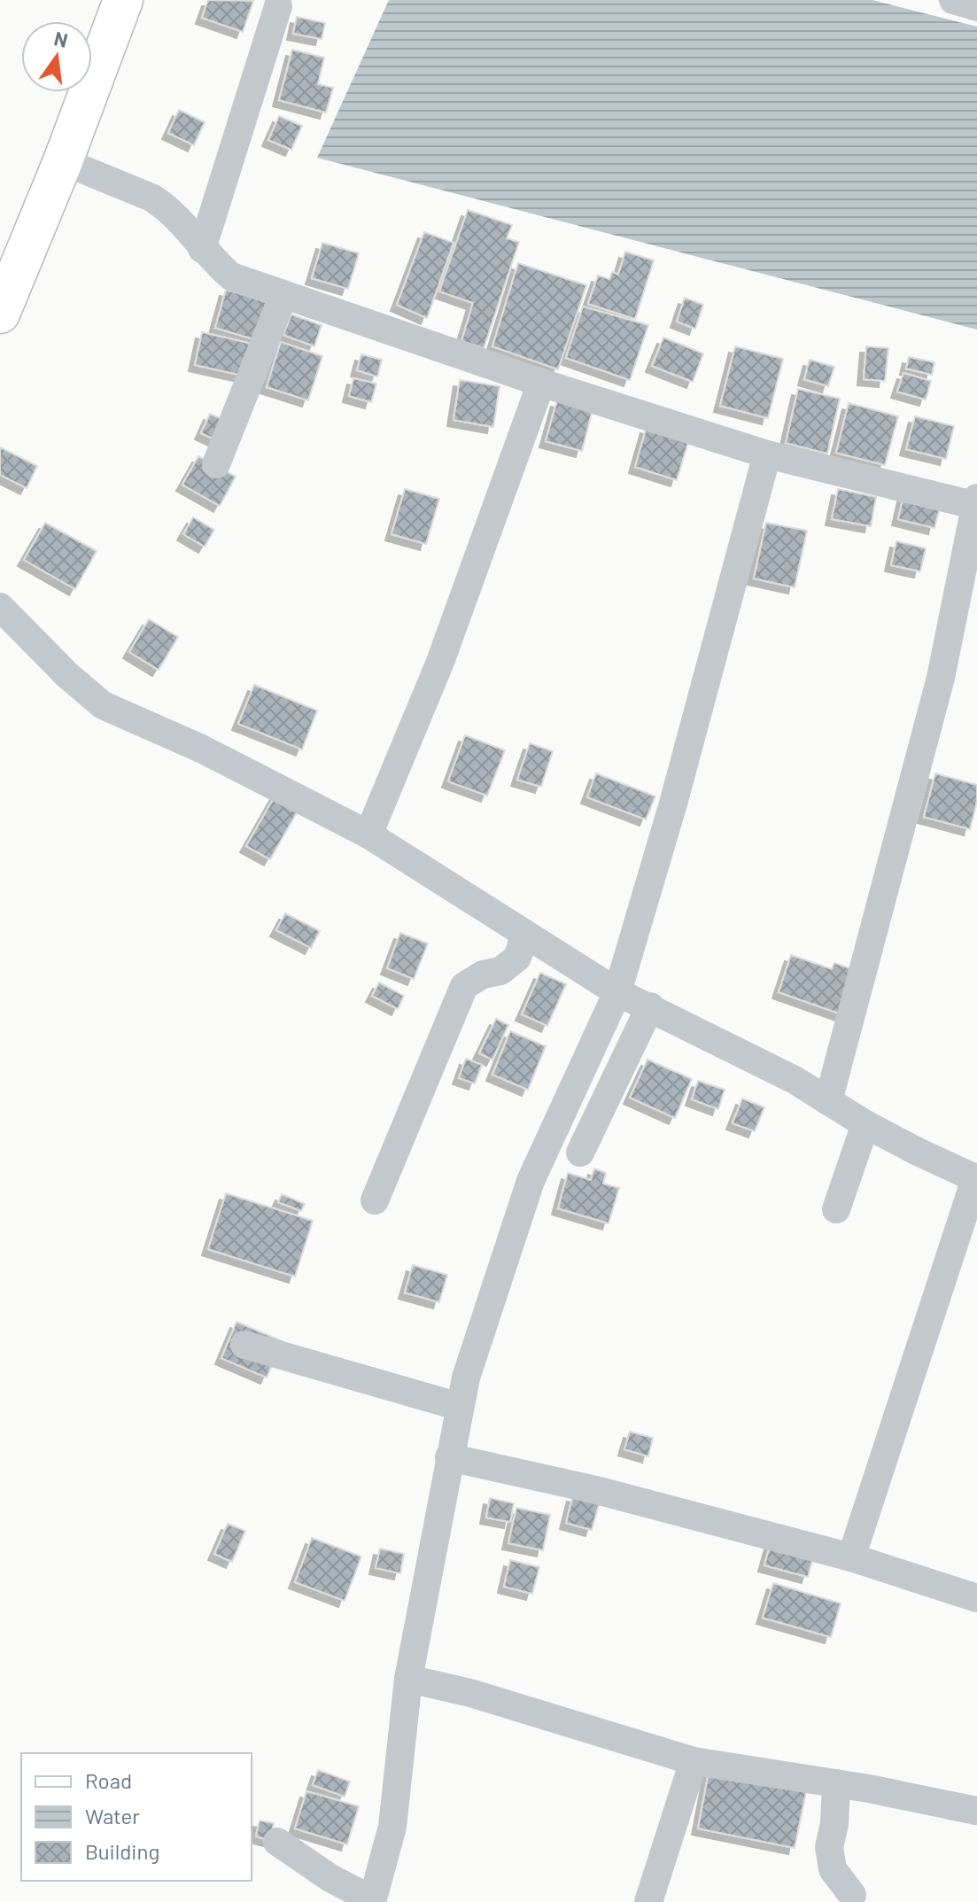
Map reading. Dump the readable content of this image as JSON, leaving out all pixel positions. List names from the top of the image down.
{
  "legend": ["Road", "Water", "Building"],
  "north": "top"
}
